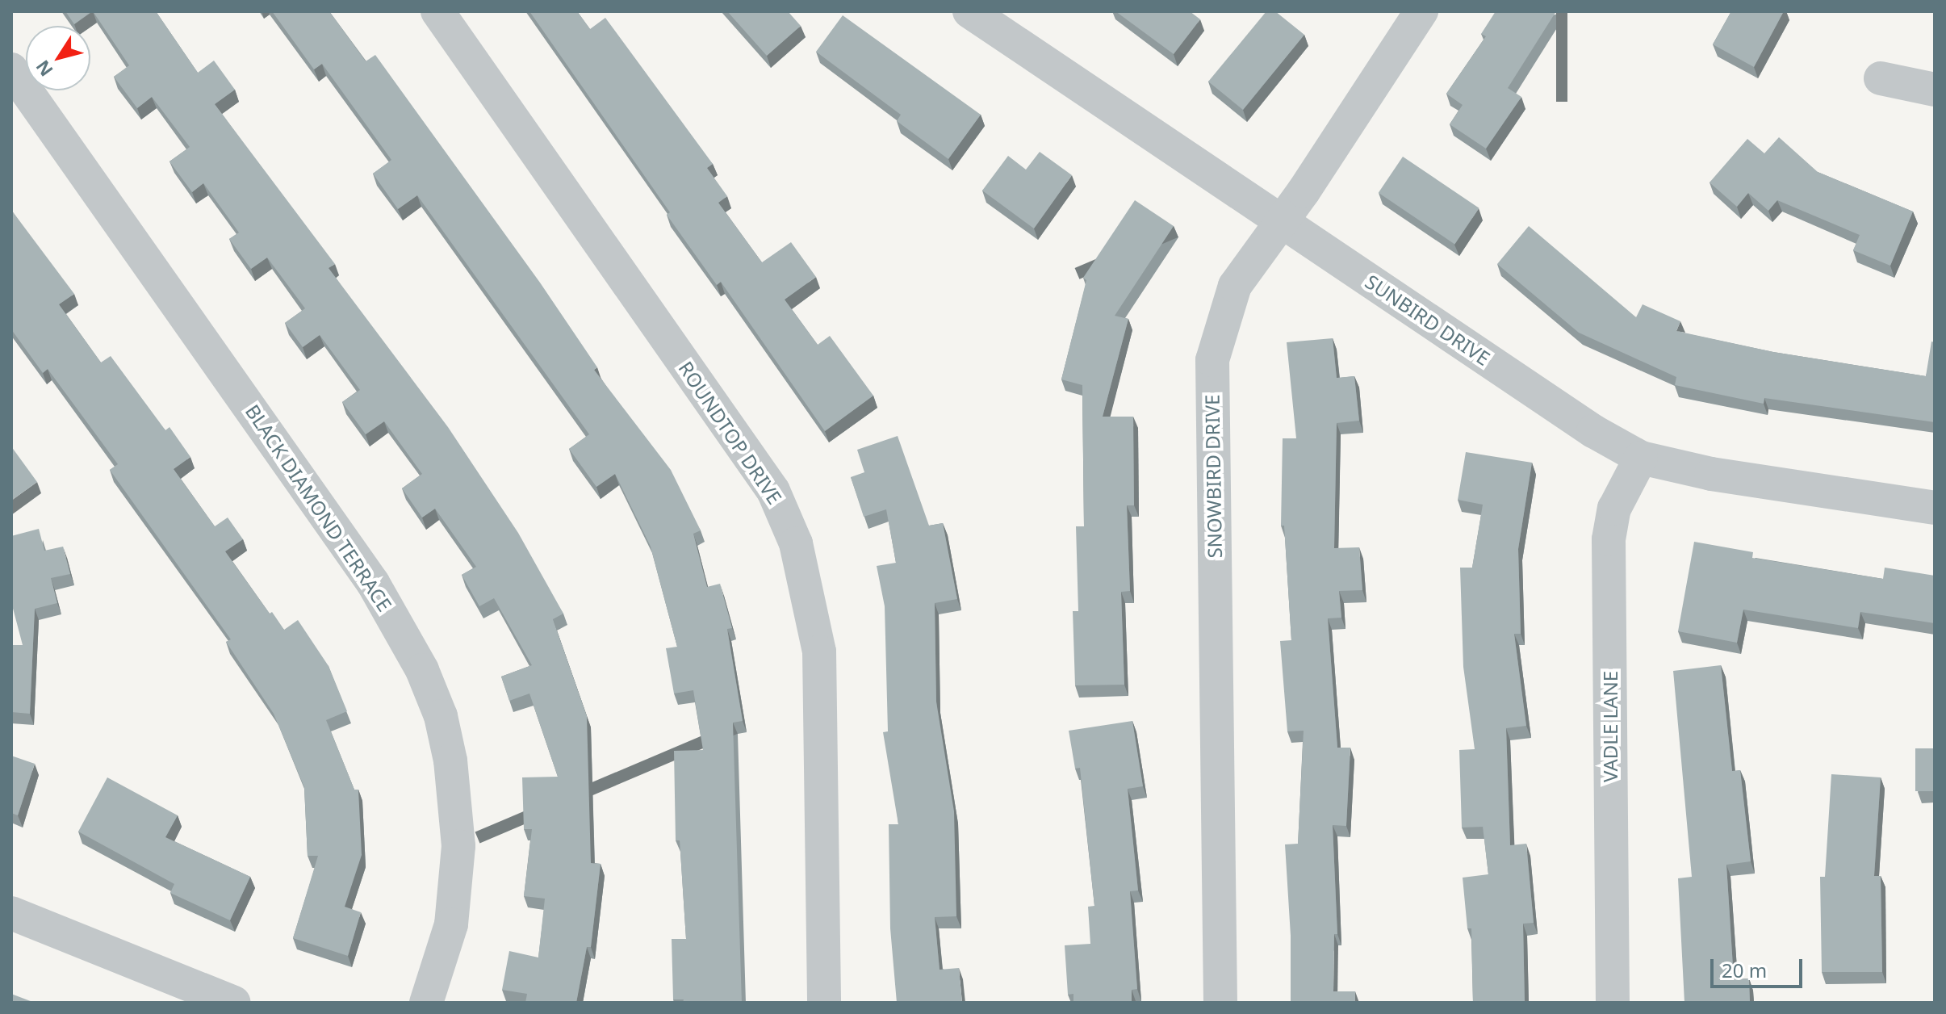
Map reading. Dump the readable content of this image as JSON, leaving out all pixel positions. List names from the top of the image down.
{
  "streets": {
    "street": [
      "SUNBIRD DRIVE",
      "ROUNDTOP DRIVE",
      "SNOWBIRD DRIVE",
      "BLACK DIAMOND TERRACE",
      "VADLE LANE"
    ]
  },
  "crossings": [
    ["SUNBIRD DRIVE", "SNOWBIRD DRIVE"],
    ["SUNBIRD DRIVE", "VADLE LANE"]
  ],
  "scale_bar": "20 m",
  "north": "bottom left"
}
